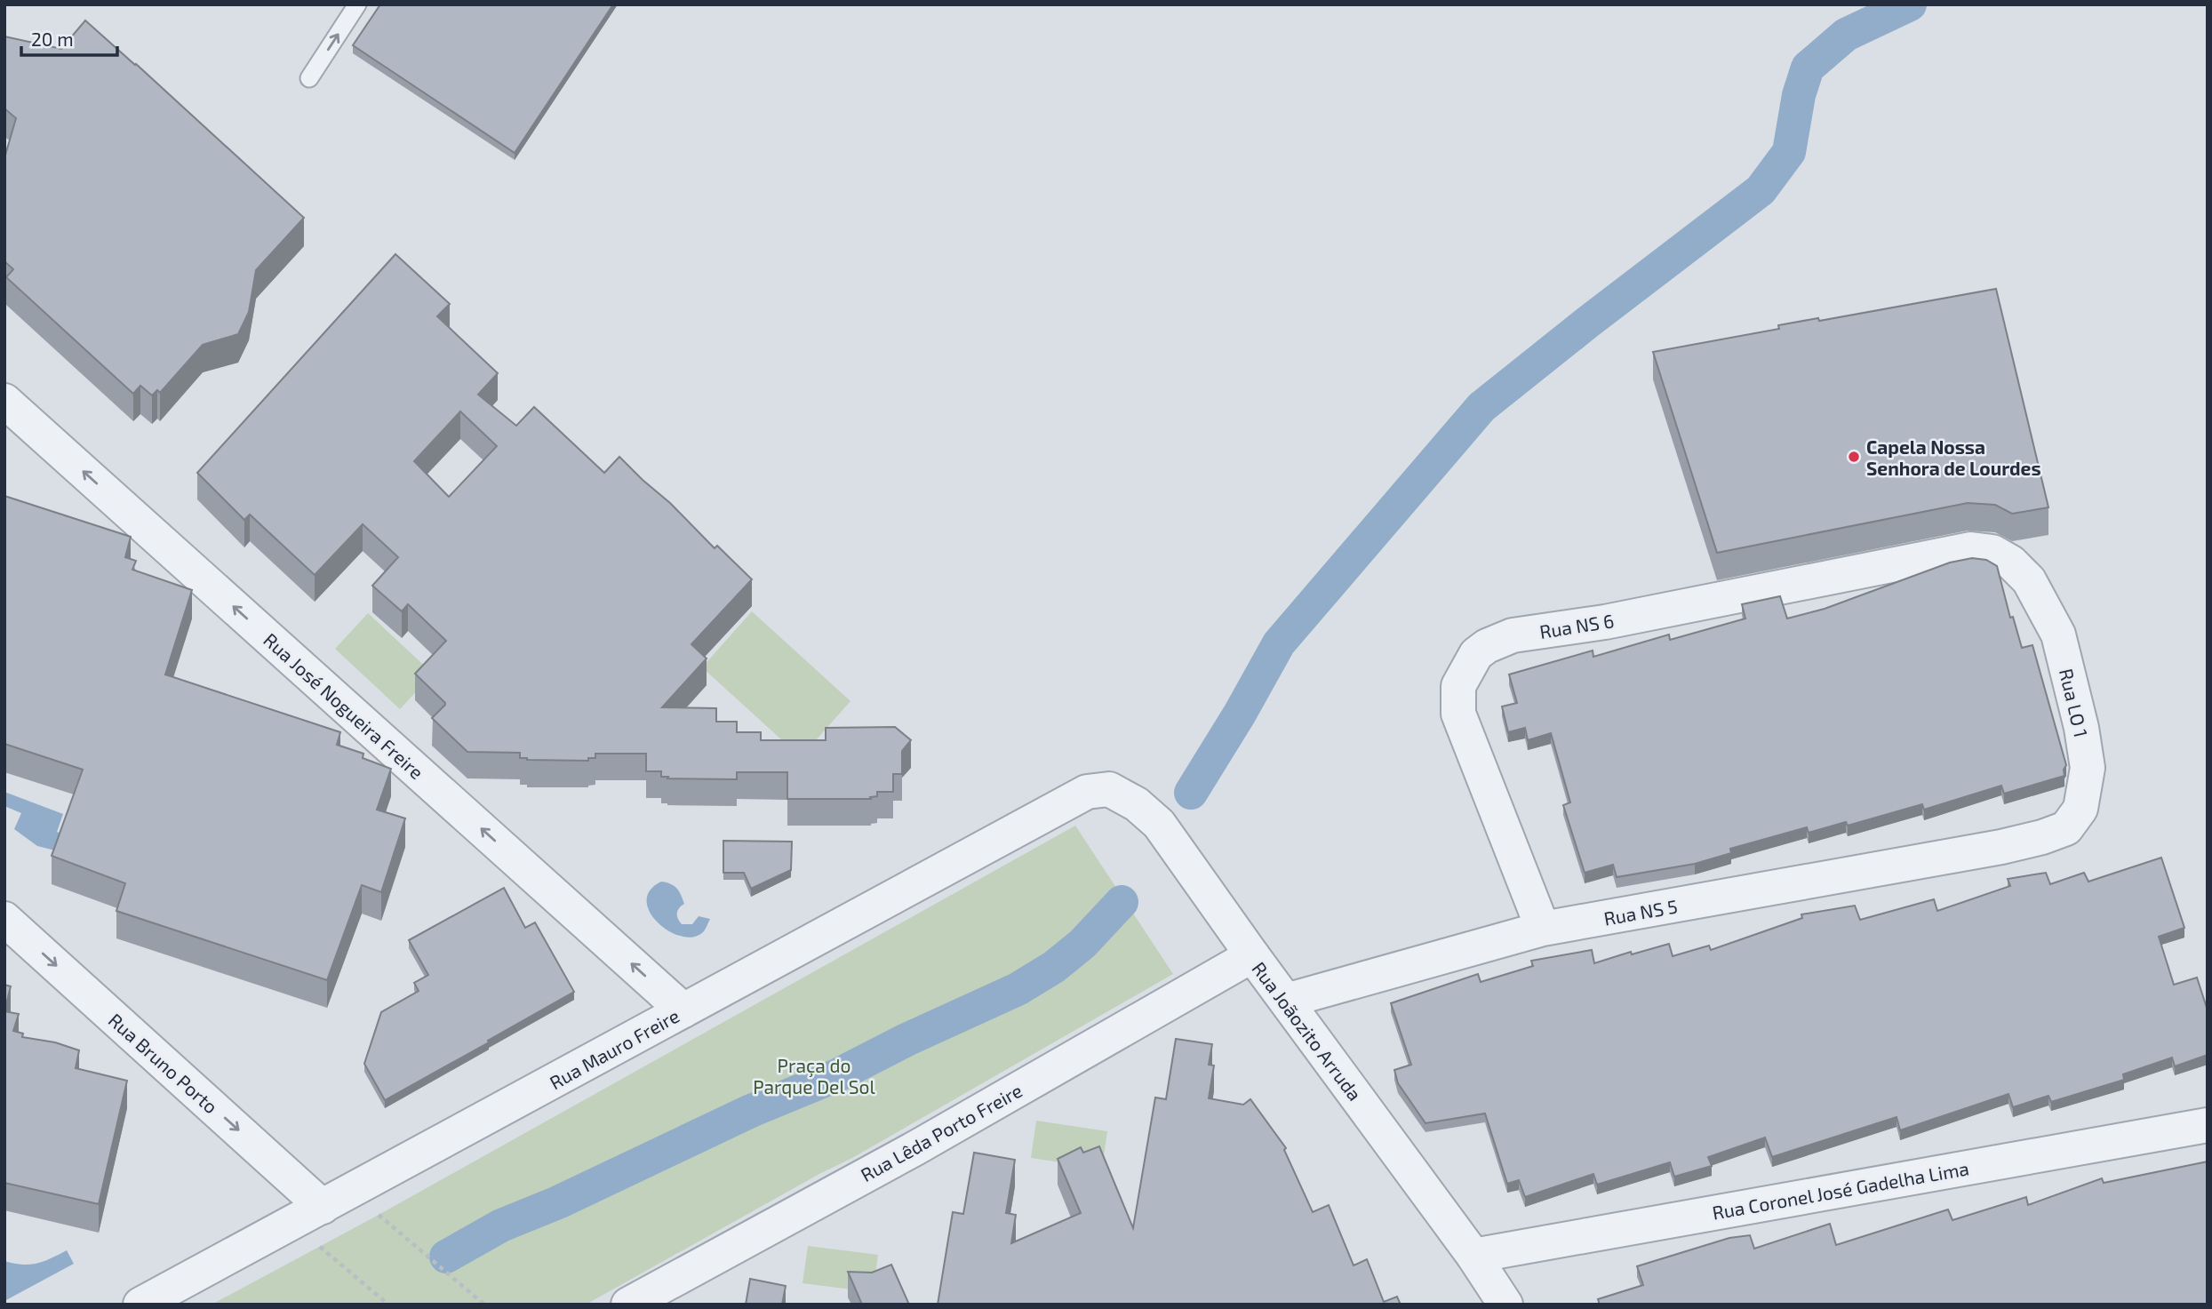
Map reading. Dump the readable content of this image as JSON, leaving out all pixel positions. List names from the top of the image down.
{
  "streets": {
    "street": [
      "Rua NS 6",
      "Rua LO 1",
      "Rua José Nogueira Freire",
      "Rua NS 5",
      "Rua Joãozito Arruda",
      "Rua Mauro Freire",
      "Rua Bruno Porto",
      "Rua Lêda Porto Freire",
      "Rua Coronel José Gadelha Lima"
    ]
  },
  "crossings": [
    ["Rua NS 6", "Rua LO 1"],
    ["Rua NS 6", "Rua NS 5"],
    ["Rua LO 1", "Rua NS 5"],
    ["Rua José Nogueira Freire", "Rua Mauro Freire"],
    ["Rua NS 5", "Rua Joãozito Arruda"],
    ["Rua Joãozito Arruda", "Rua Mauro Freire"],
    ["Rua Joãozito Arruda", "Rua Lêda Porto Freire"],
    ["Rua Joãozito Arruda", "Rua Coronel José Gadelha Lima"],
    ["Rua Mauro Freire", "Rua Bruno Porto"]
  ],
  "one_way": ["Rua José Nogueira Freire", "Rua Bruno Porto"],
  "parks": ["Praça do Parque Del Sol"],
  "places": ["Capela Nossa Senhora de Lourdes"],
  "scale_bar": "20 m"
}
